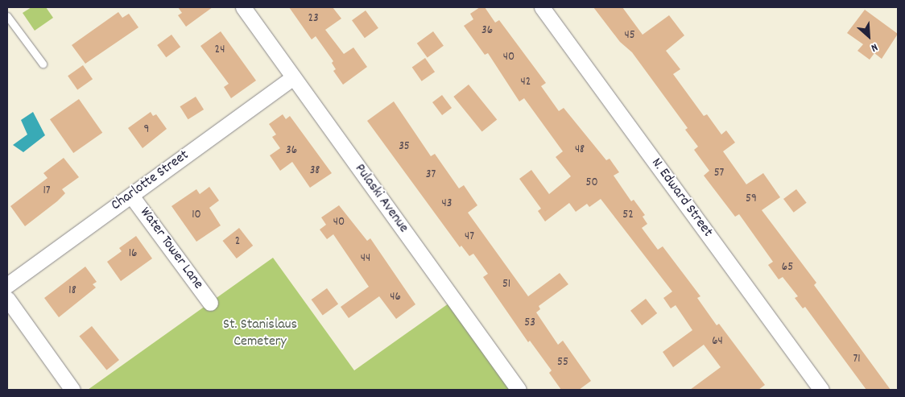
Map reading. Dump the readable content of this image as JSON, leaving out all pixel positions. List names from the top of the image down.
{
  "streets": {
    "street": [
      "Charlotte Street",
      "N. Edward Street",
      "Pulaski Avenue",
      "Water Tower Lane"
    ]
  },
  "crossings": [
    ["Charlotte Street", "Pulaski Avenue"],
    ["Charlotte Street", "Water Tower Lane"]
  ],
  "parks": ["St. Stanislaus Cemetery"],
  "house_numbers": [
    "23",
    "36",
    "45",
    "24",
    "40",
    "42",
    "9",
    "35",
    "48",
    "36",
    "38",
    "57",
    "37",
    "50",
    "17",
    "59",
    "43",
    "10",
    "52",
    "40",
    "47",
    "2",
    "16",
    "44",
    "65",
    "51",
    "18",
    "46",
    "53",
    "64",
    "71",
    "55"
  ],
  "north": "bottom right"
}
